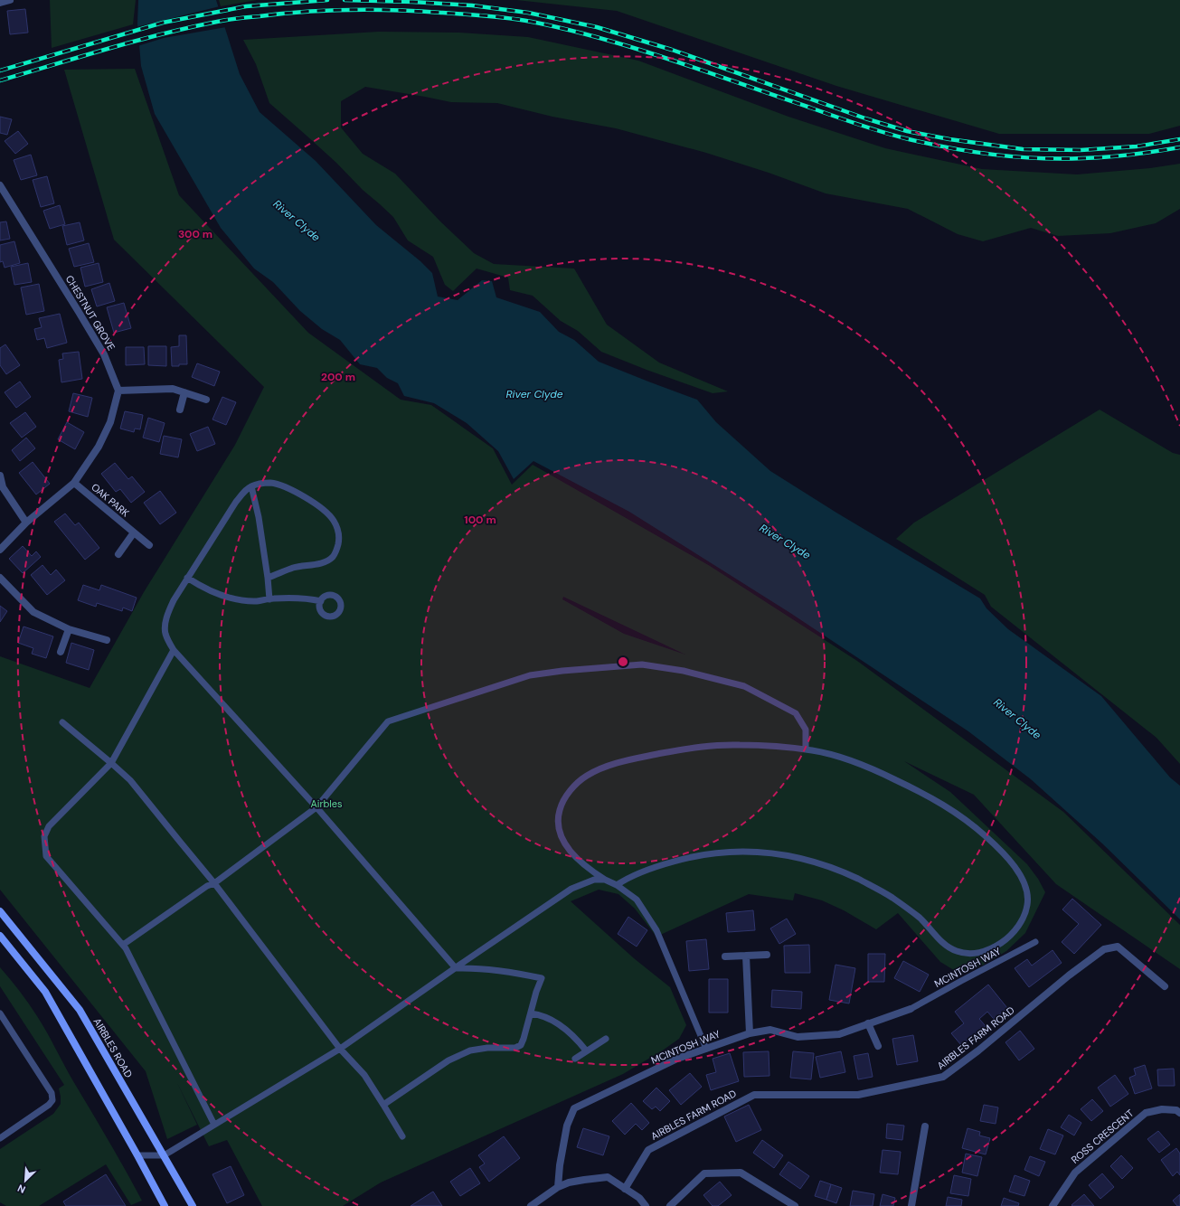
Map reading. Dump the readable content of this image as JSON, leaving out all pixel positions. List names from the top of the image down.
{
  "streets": {
    "main road": ["AIRBLES ROAD"],
    "street": [
      "CHESTNUT GROVE",
      "OAK PARK",
      "MCINTOSH WAY",
      "AIRBLES FARM ROAD",
      "ROSS CRESCENT"
    ]
  },
  "water": ["River Clyde"],
  "parks": ["Airbles"],
  "north": "bottom left",
  "rings": ["300 m", "200 m", "100 m"]
}
